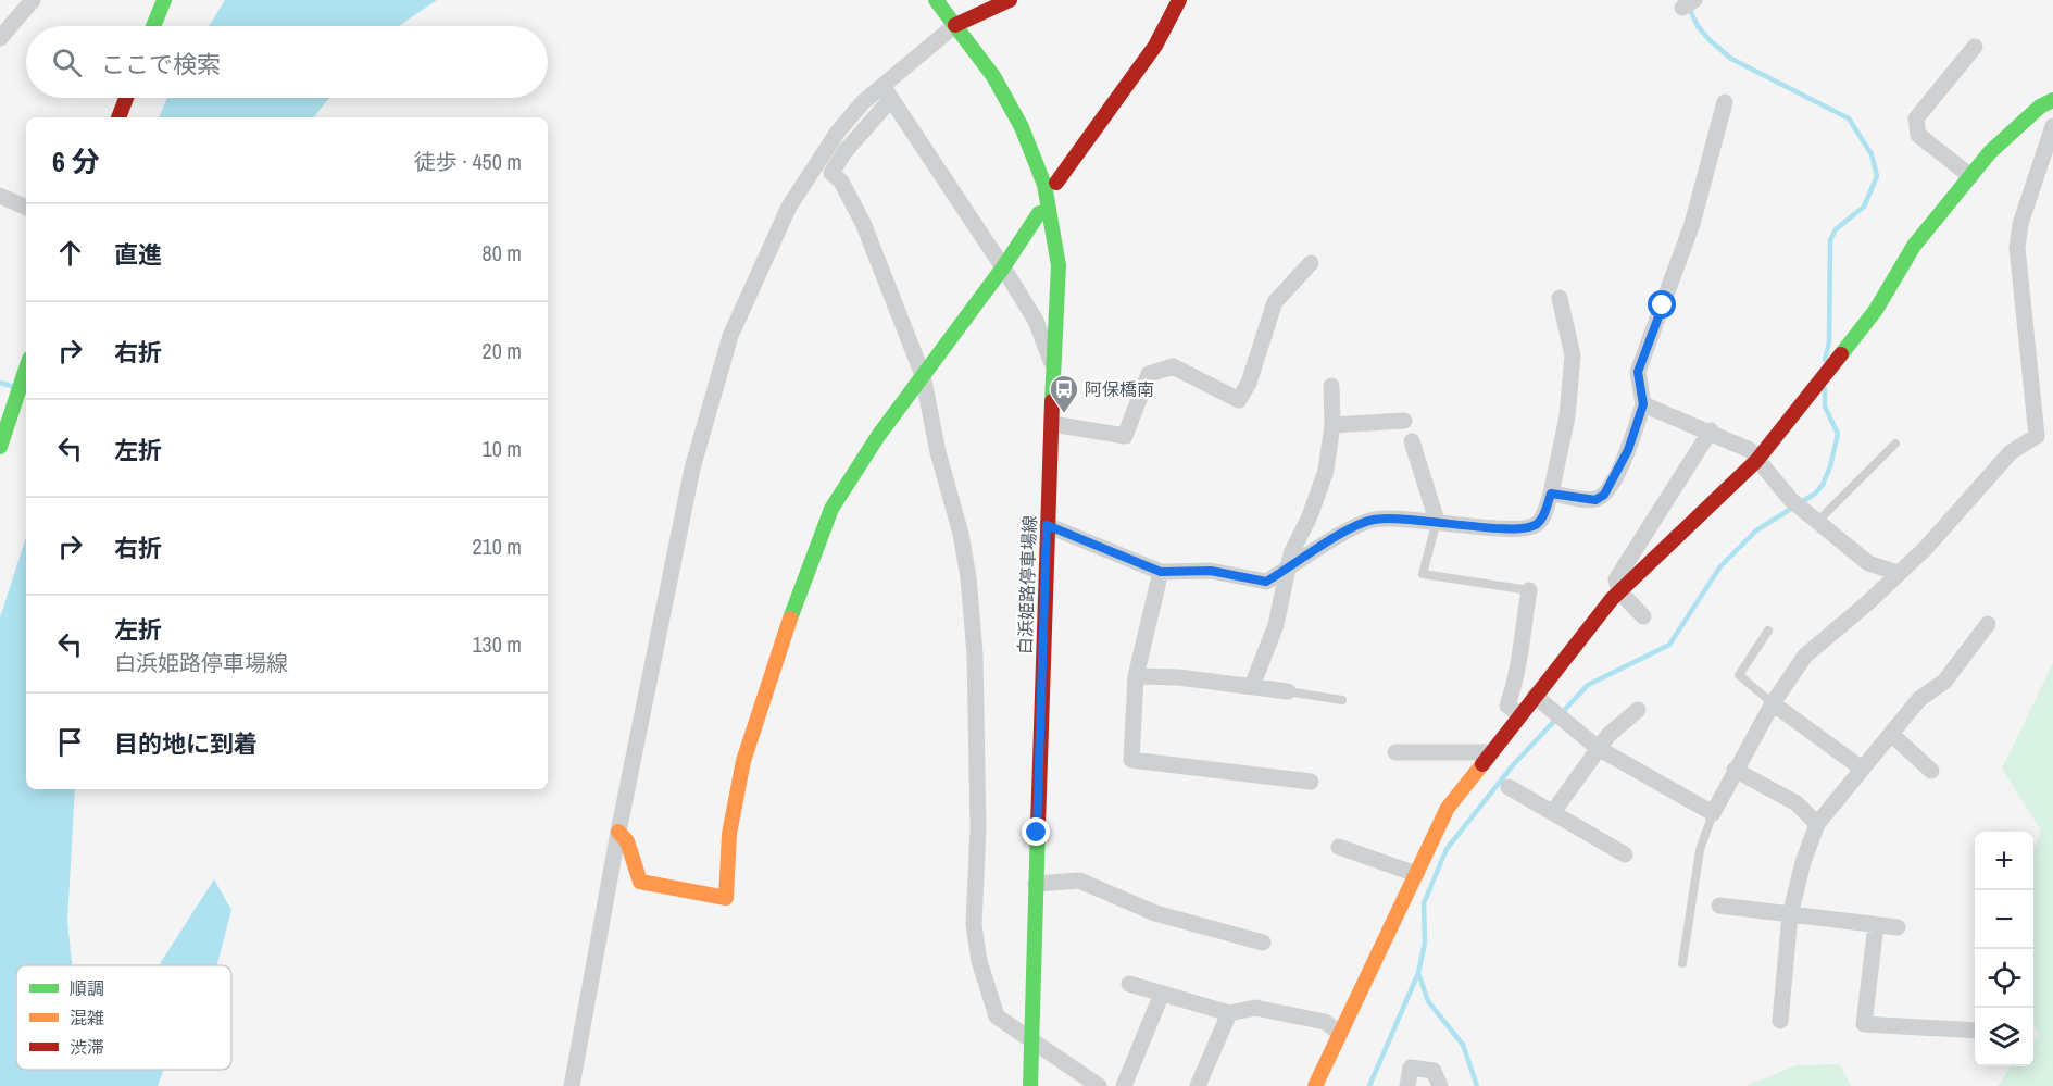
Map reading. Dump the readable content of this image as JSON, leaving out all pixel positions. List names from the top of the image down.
{
  "streets": {
    "street": ["白浜姫路停車場線"]
  },
  "places": {
    "bus stop": ["阿保橋南"]
  },
  "legend": ["順調", "混雑", "渋滞"],
  "page": {
    "search": "ここで検索",
    "heading": ["6 分", "徒歩 · 450 m"],
    "list": [
      ["直進", "80 m"],
      ["右折", "20 m"],
      ["左折", "10 m"],
      ["右折", "210 m"],
      ["左折", "白浜姫路停車場線", "130 m"],
      "目的地に到着"
    ],
    "map_buttons": ["+", "−"]
  }
}
